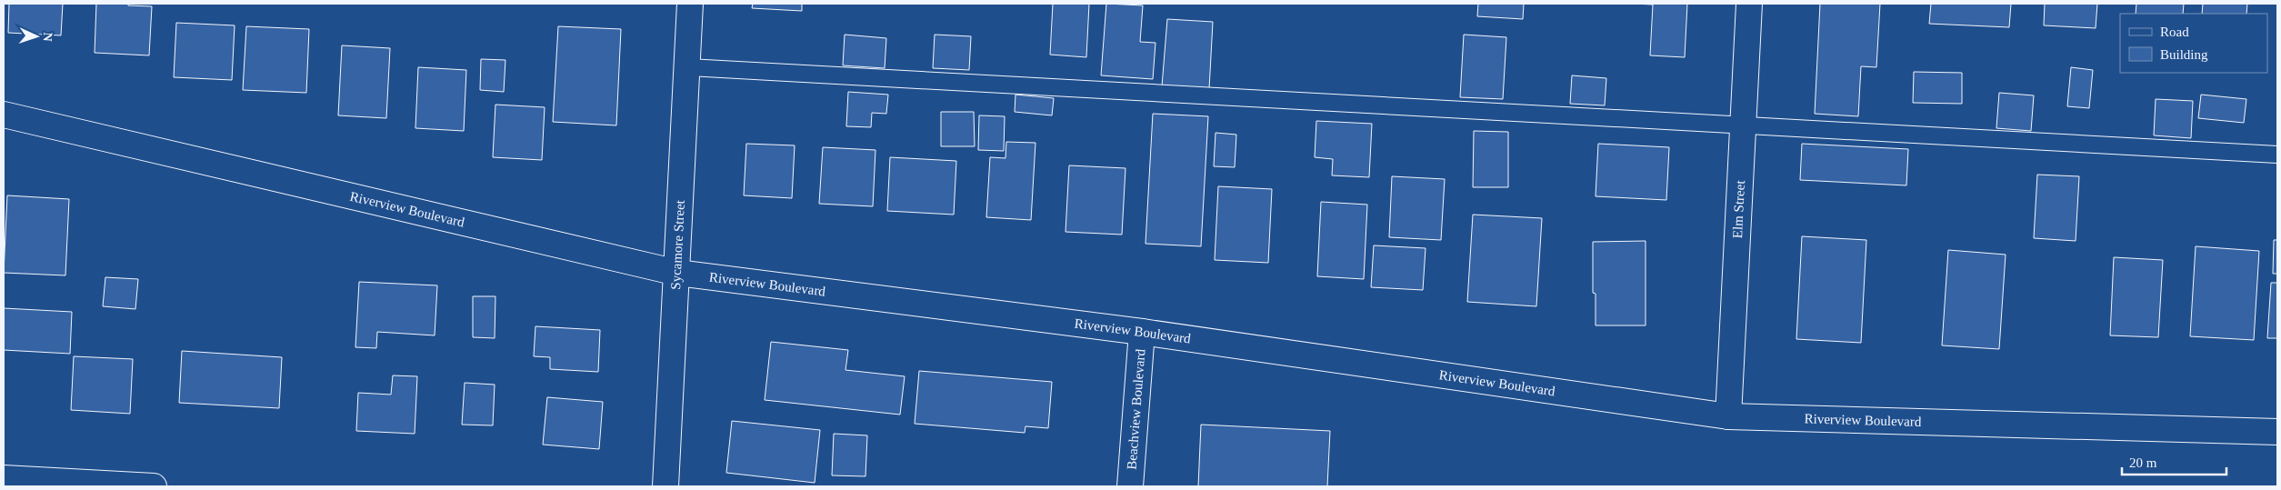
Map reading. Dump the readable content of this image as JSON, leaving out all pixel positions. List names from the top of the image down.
{
  "streets": {
    "street": [
      "Riverview Boulevard",
      "Elm Street",
      "Sycamore Street",
      "Beachview Boulevard"
    ]
  },
  "crossings": [
    ["Riverview Boulevard", "Elm Street"],
    ["Riverview Boulevard", "Sycamore Street"],
    ["Riverview Boulevard", "Beachview Boulevard"]
  ],
  "legend": ["Road", "Building"],
  "scale_bar": "20 m",
  "north": "right"
}
